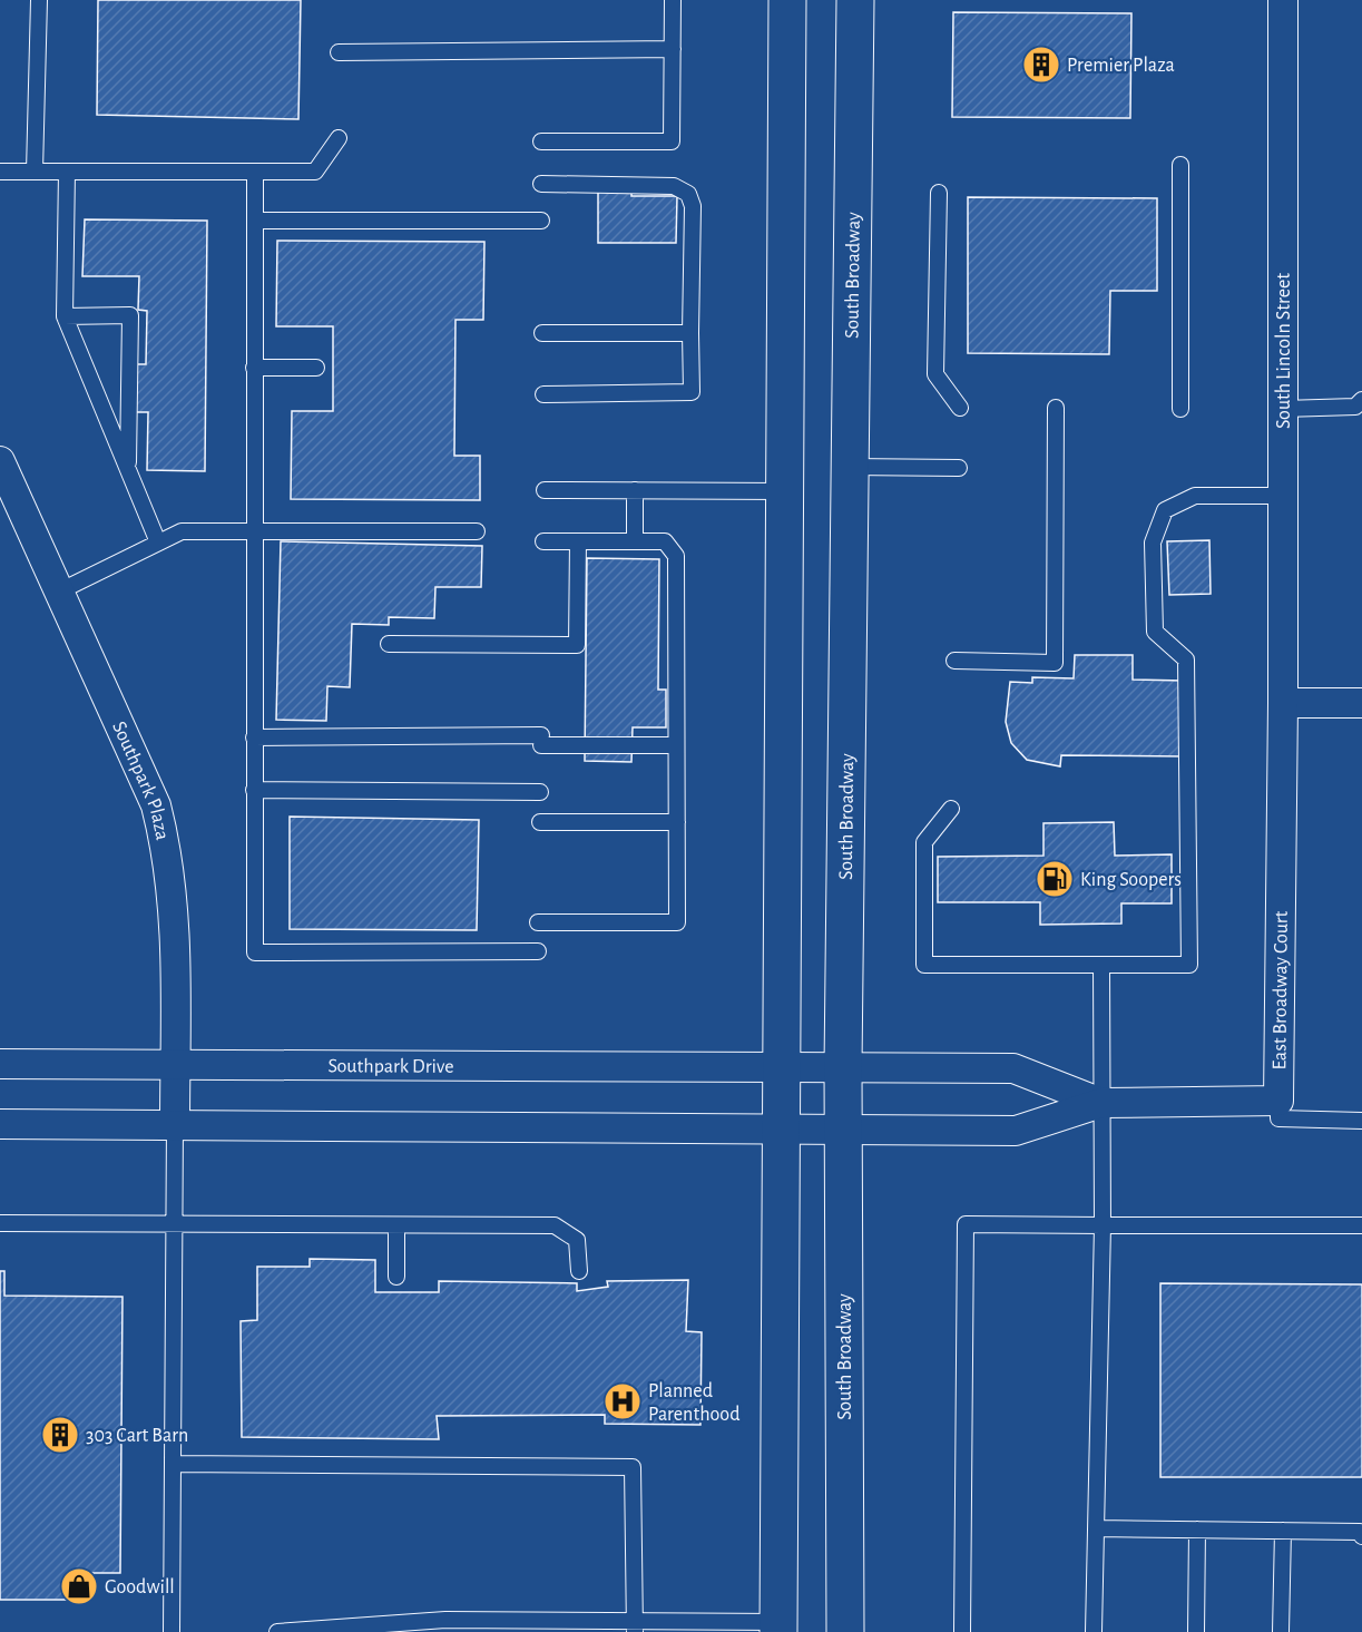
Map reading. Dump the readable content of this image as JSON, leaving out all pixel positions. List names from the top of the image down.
{
  "streets": {
    "main road": ["South Broadway"],
    "street": [
      "South Lincoln Street",
      "Southpark Plaza",
      "East Broadway Court",
      "Southpark Drive"
    ]
  },
  "crossings": [
    ["South Lincoln Street", "East Broadway Court"],
    ["Southpark Plaza", "Southpark Drive"]
  ],
  "places": {
    "building": ["Premier Plaza", "303 Cart Barn"],
    "fuel station": ["King Soopers"],
    "hospital": ["Planned Parenthood"],
    "shop": ["Goodwill"]
  }
}
